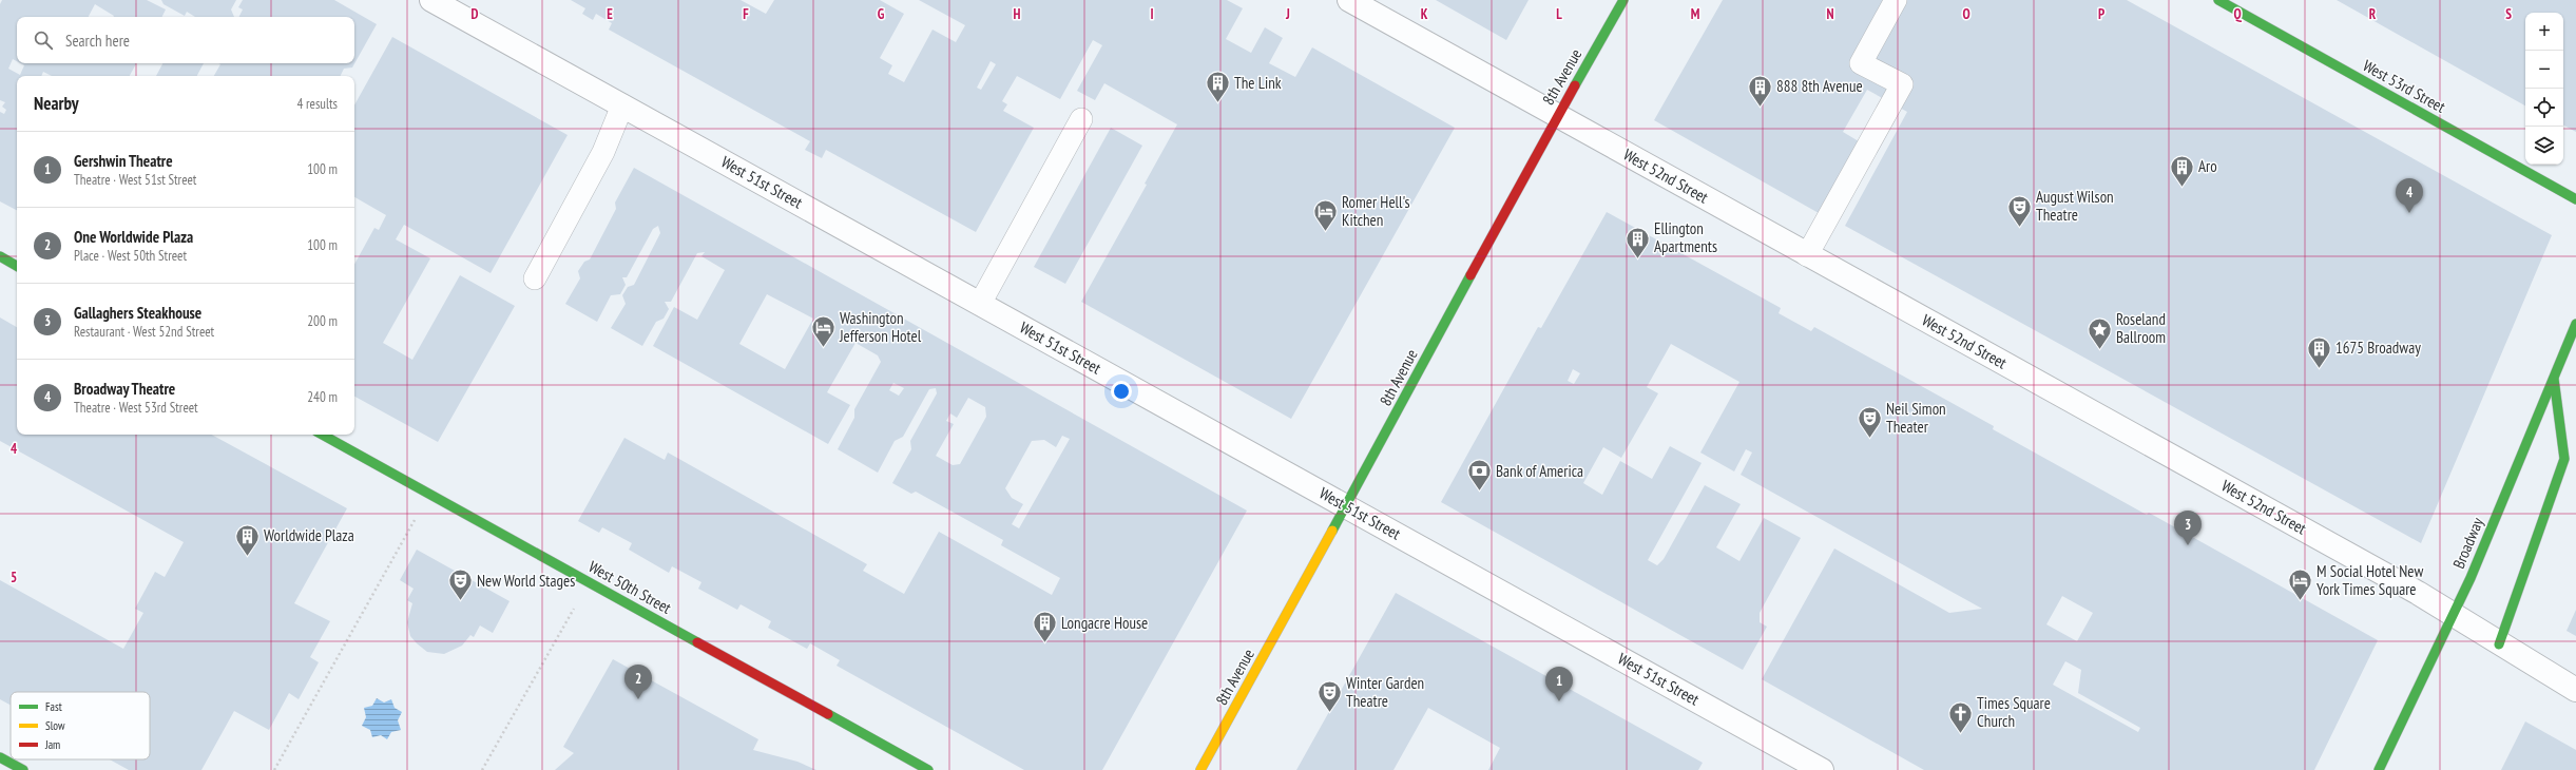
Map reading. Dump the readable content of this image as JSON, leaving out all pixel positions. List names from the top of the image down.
{
  "streets": {
    "main road": [
      "8th Avenue",
      "West 53rd Street",
      "Broadway",
      "West 50th Street"
    ],
    "street": ["West 52nd Street", "West 51st Street"]
  },
  "crossings": [
    ["8th Avenue", "West 52nd Street"],
    ["8th Avenue", "West 51st Street"],
    ["West 52nd Street", "Broadway"]
  ],
  "places": {
    "building": [
      "The Link",
      "888 8th Avenue",
      "Aro",
      "Ellington Apartments",
      "1675 Broadway",
      "Worldwide Plaza",
      "Longacre House"
    ],
    "theatre": [
      "August Wilson Theatre",
      "Neil Simon Theater",
      "New World Stages",
      "Winter Garden Theatre"
    ],
    "hotel": ["Romer Hell's Kitchen", "Washington Jefferson Hotel", "M Social Hotel New York Times Square"],
    "place": ["Roseland Ballroom"],
    "bank": ["Bank of America"],
    "church": ["Times Square Church"]
  },
  "legend": ["Fast", "Slow", "Jam"],
  "page": {
    "map_buttons": ["+", "−"],
    "search": "Search here",
    "heading": ["Nearby", "4 results"],
    "list": [
      {
        "mark": "1",
        "name": "Gershwin Theatre",
        "note": "Theatre · West 51st Street",
        "value": "100 m"
      },
      {
        "mark": "2",
        "name": "One Worldwide Plaza",
        "note": "Place · West 50th Street",
        "value": "100 m"
      },
      {
        "mark": "3",
        "name": "Gallaghers Steakhouse",
        "note": "Restaurant · West 52nd Street",
        "value": "200 m"
      },
      {
        "mark": "4",
        "name": "Broadway Theatre",
        "note": "Theatre · West 53rd Street",
        "value": "240 m"
      }
    ],
    "pins": [
      "4",
      "3",
      "2",
      "1"
    ]
  },
  "grid": {
    "columns": [
      "D",
      "E",
      "F",
      "G",
      "H",
      "I",
      "J",
      "K",
      "L",
      "M",
      "N",
      "O",
      "P",
      "Q",
      "R",
      "S"
    ],
    "rows": ["4", "5"]
  }
}
